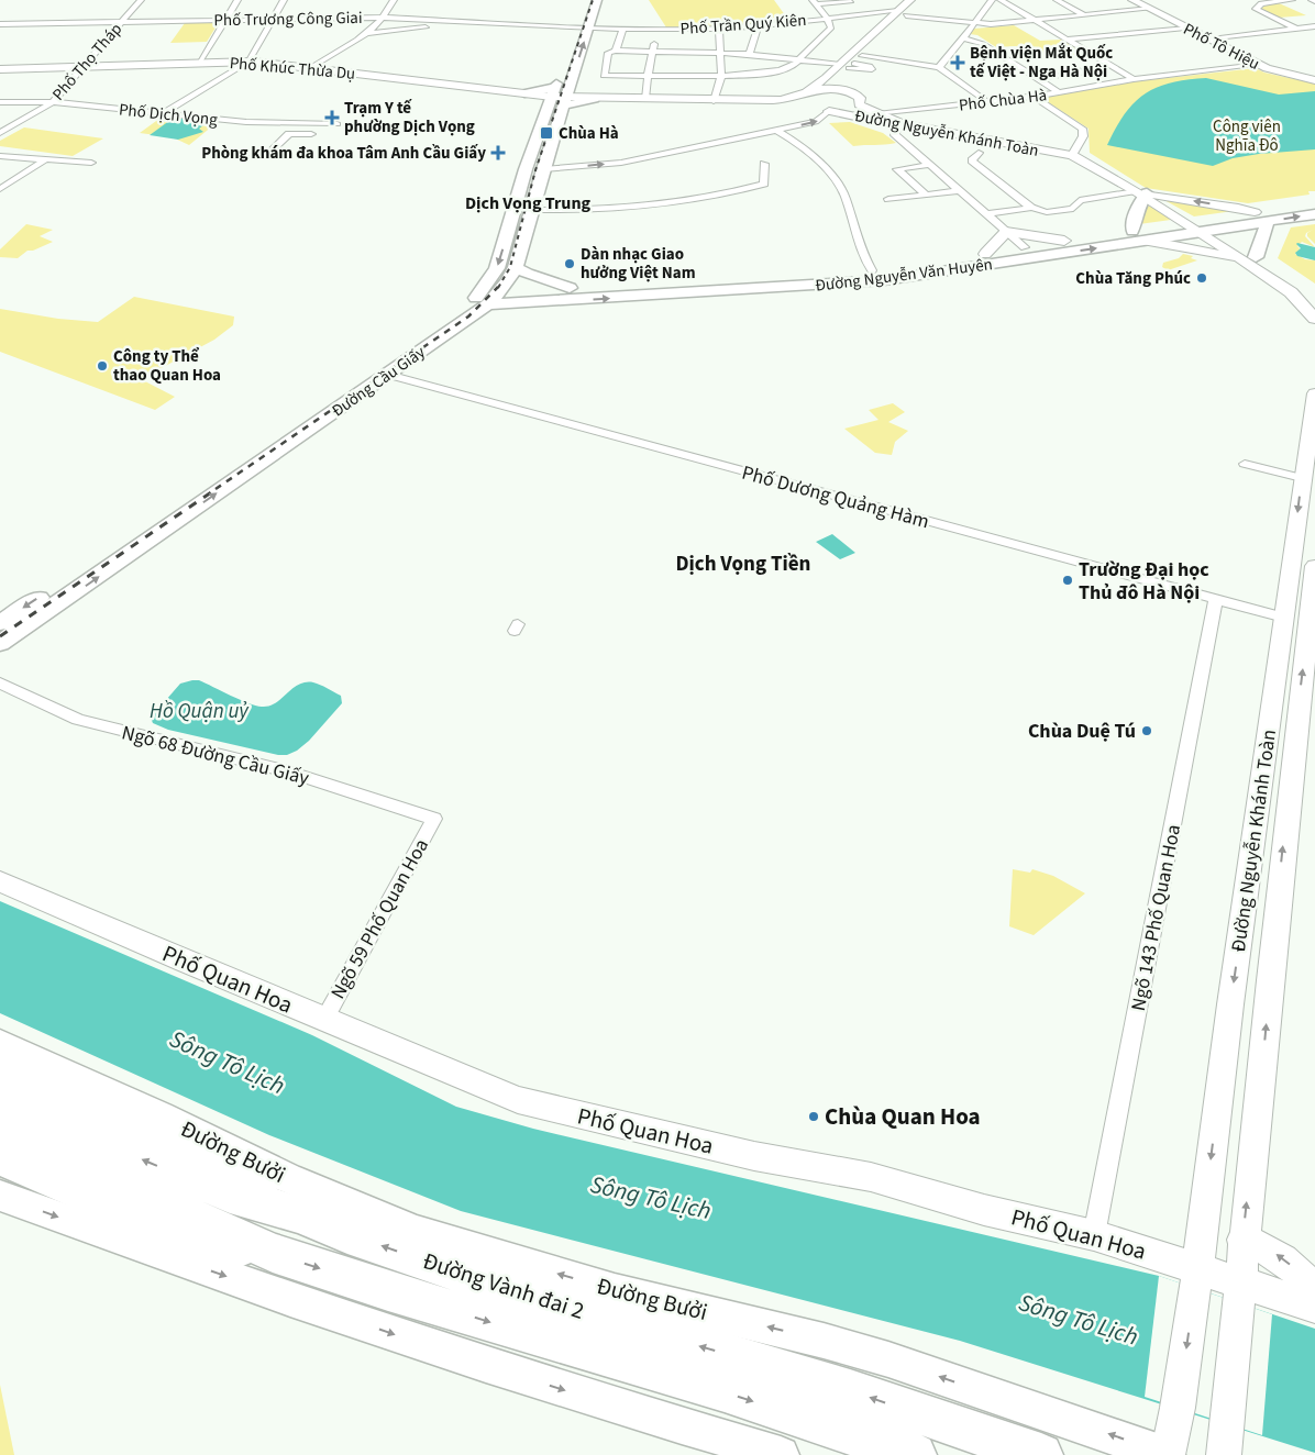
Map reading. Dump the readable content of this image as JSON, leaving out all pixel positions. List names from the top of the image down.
{
  "streets": {
    "highway": ["Đường Vành đai 2"],
    "main road": [
      "Phố Tô Hiệu",
      "Phố Khúc Thừa Dụ",
      "Đường Nguyễn Khánh Toàn",
      "Đường Nguyễn Văn Huyên",
      "Đường Cầu Giấy",
      "Phố Quan Hoa",
      "Đường Bưởi"
    ],
    "street": [
      "Phố Trương Công Giai",
      "Phố Trần Quý Kiên",
      "Phố Thọ Tháp",
      "Phố Chùa Hà",
      "Phố Dịch Vọng",
      "Phố Dương Quảng Hàm",
      "Ngõ 68 Đường Cầu Giấy",
      "Ngõ 143 Phố Quan Hoa",
      "Ngõ 59 Phố Quan Hoa"
    ]
  },
  "crossings": [
    ["Phố Trương Công Giai", "Phố Trần Quý Kiên"],
    ["Phố Trương Công Giai", "Phố Thọ Tháp"],
    ["Phố Trần Quý Kiên", "Phố Tô Hiệu"],
    ["Phố Trần Quý Kiên", "Đường Cầu Giấy"],
    ["Phố Tô Hiệu", "Phố Chùa Hà"],
    ["Phố Thọ Tháp", "Phố Khúc Thừa Dụ"],
    ["Phố Thọ Tháp", "Phố Dịch Vọng"],
    ["Phố Chùa Hà", "Đường Nguyễn Khánh Toàn"],
    ["Đường Nguyễn Khánh Toàn", "Đường Nguyễn Văn Huyên"],
    ["Đường Nguyễn Khánh Toàn", "Phố Dương Quảng Hàm"],
    ["Đường Nguyễn Khánh Toàn", "Phố Quan Hoa"],
    ["Đường Nguyễn Khánh Toàn", "Đường Bưởi"],
    ["Đường Nguyễn Văn Huyên", "Đường Cầu Giấy"],
    ["Đường Cầu Giấy", "Phố Dương Quảng Hàm"],
    ["Phố Dương Quảng Hàm", "Ngõ 143 Phố Quan Hoa"],
    ["Ngõ 68 Đường Cầu Giấy", "Ngõ 59 Phố Quan Hoa"],
    ["Ngõ 143 Phố Quan Hoa", "Phố Quan Hoa"],
    ["Ngõ 59 Phố Quan Hoa", "Phố Quan Hoa"]
  ],
  "districts": ["Dịch Vọng Trung", "Dịch Vọng Tiền"],
  "water": ["Hồ Quận uỷ", "Sông Tô Lịch"],
  "parks": ["Công viên Nghĩa Đô"],
  "places": {
    "health": ["Bệnh viện Mắt Quốc tế Việt - Nga Hà Nội", "Trạm Y tế phường Dịch Vọng", "Phòng khám đa khoa Tâm Anh Cầu Giấy"],
    "transit": ["Chùa Hà"],
    "other": [
      "Dàn nhạc Giao hưởng Việt Nam",
      "Chùa Tăng Phúc",
      "Công ty Thể thao Quan Hoa",
      "Trường Đại học Thủ đô Hà Nội",
      "Chùa Duệ Tú",
      "Chùa Quan Hoa"
    ]
  }
}
